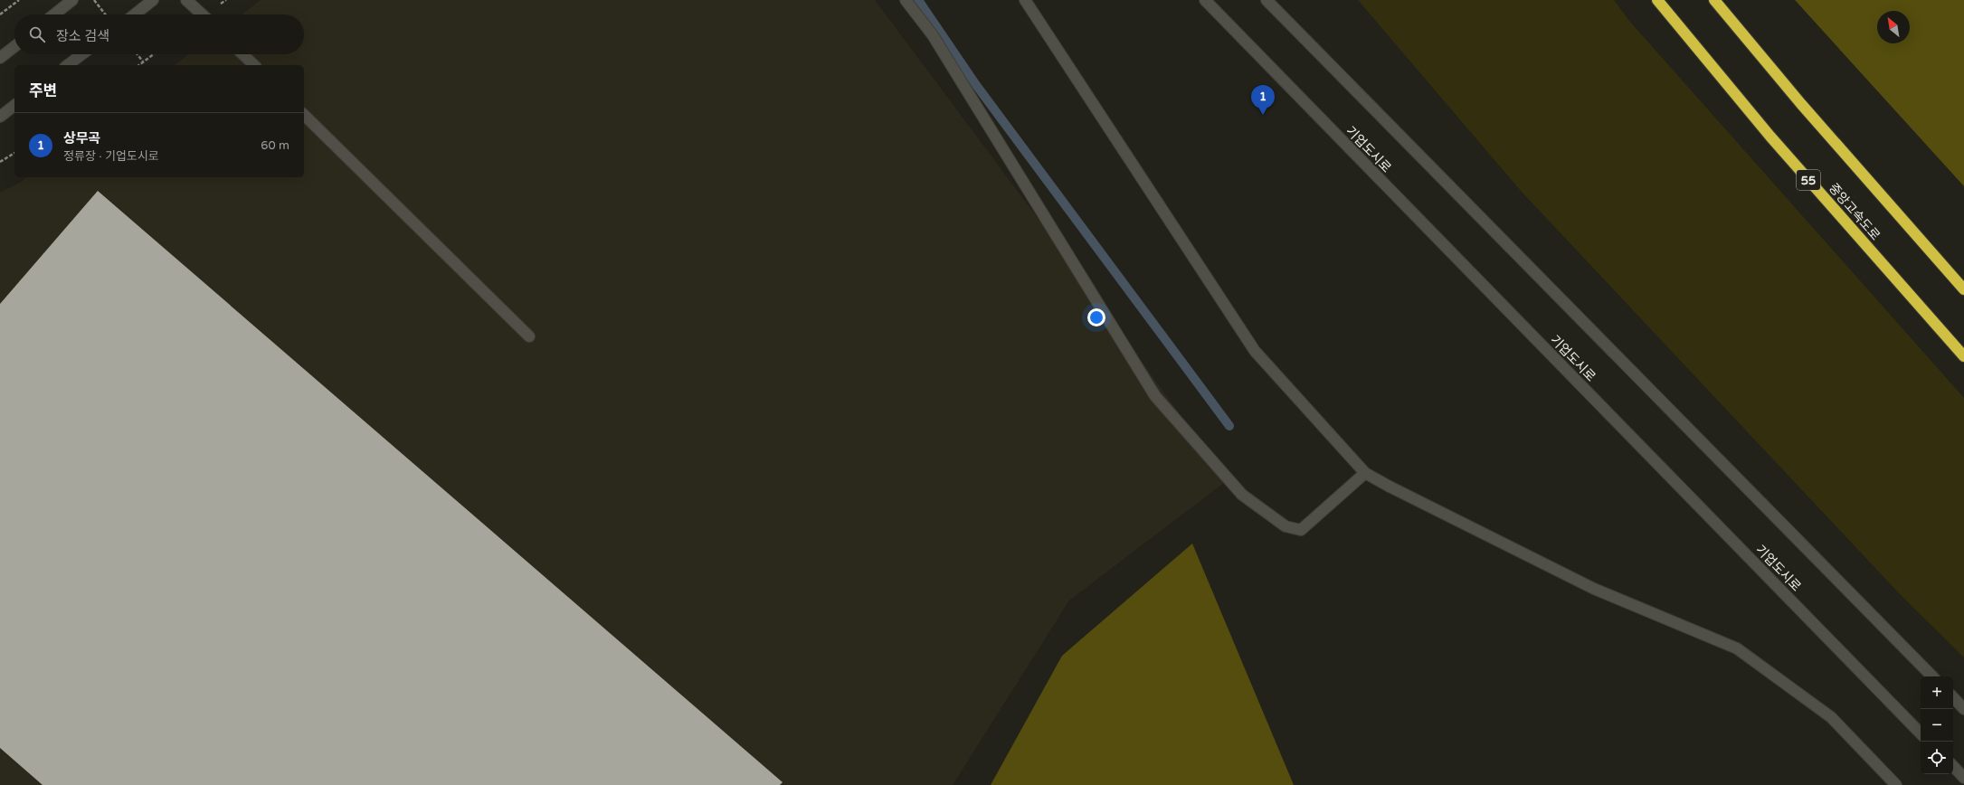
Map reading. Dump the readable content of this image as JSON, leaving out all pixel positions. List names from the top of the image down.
{
  "streets": {
    "highway": ["55", "중앙고속도로"],
    "street": ["기업도시로"]
  },
  "north": "top left",
  "page": {
    "search": "장소 검색",
    "heading": "주변",
    "pins": "1",
    "list": [
      {
        "mark": "1",
        "name": "상무곡",
        "note": "정류장 · 기업도시로",
        "value": "60 m"
      }
    ],
    "map_buttons": ["+", "−"]
  }
}
